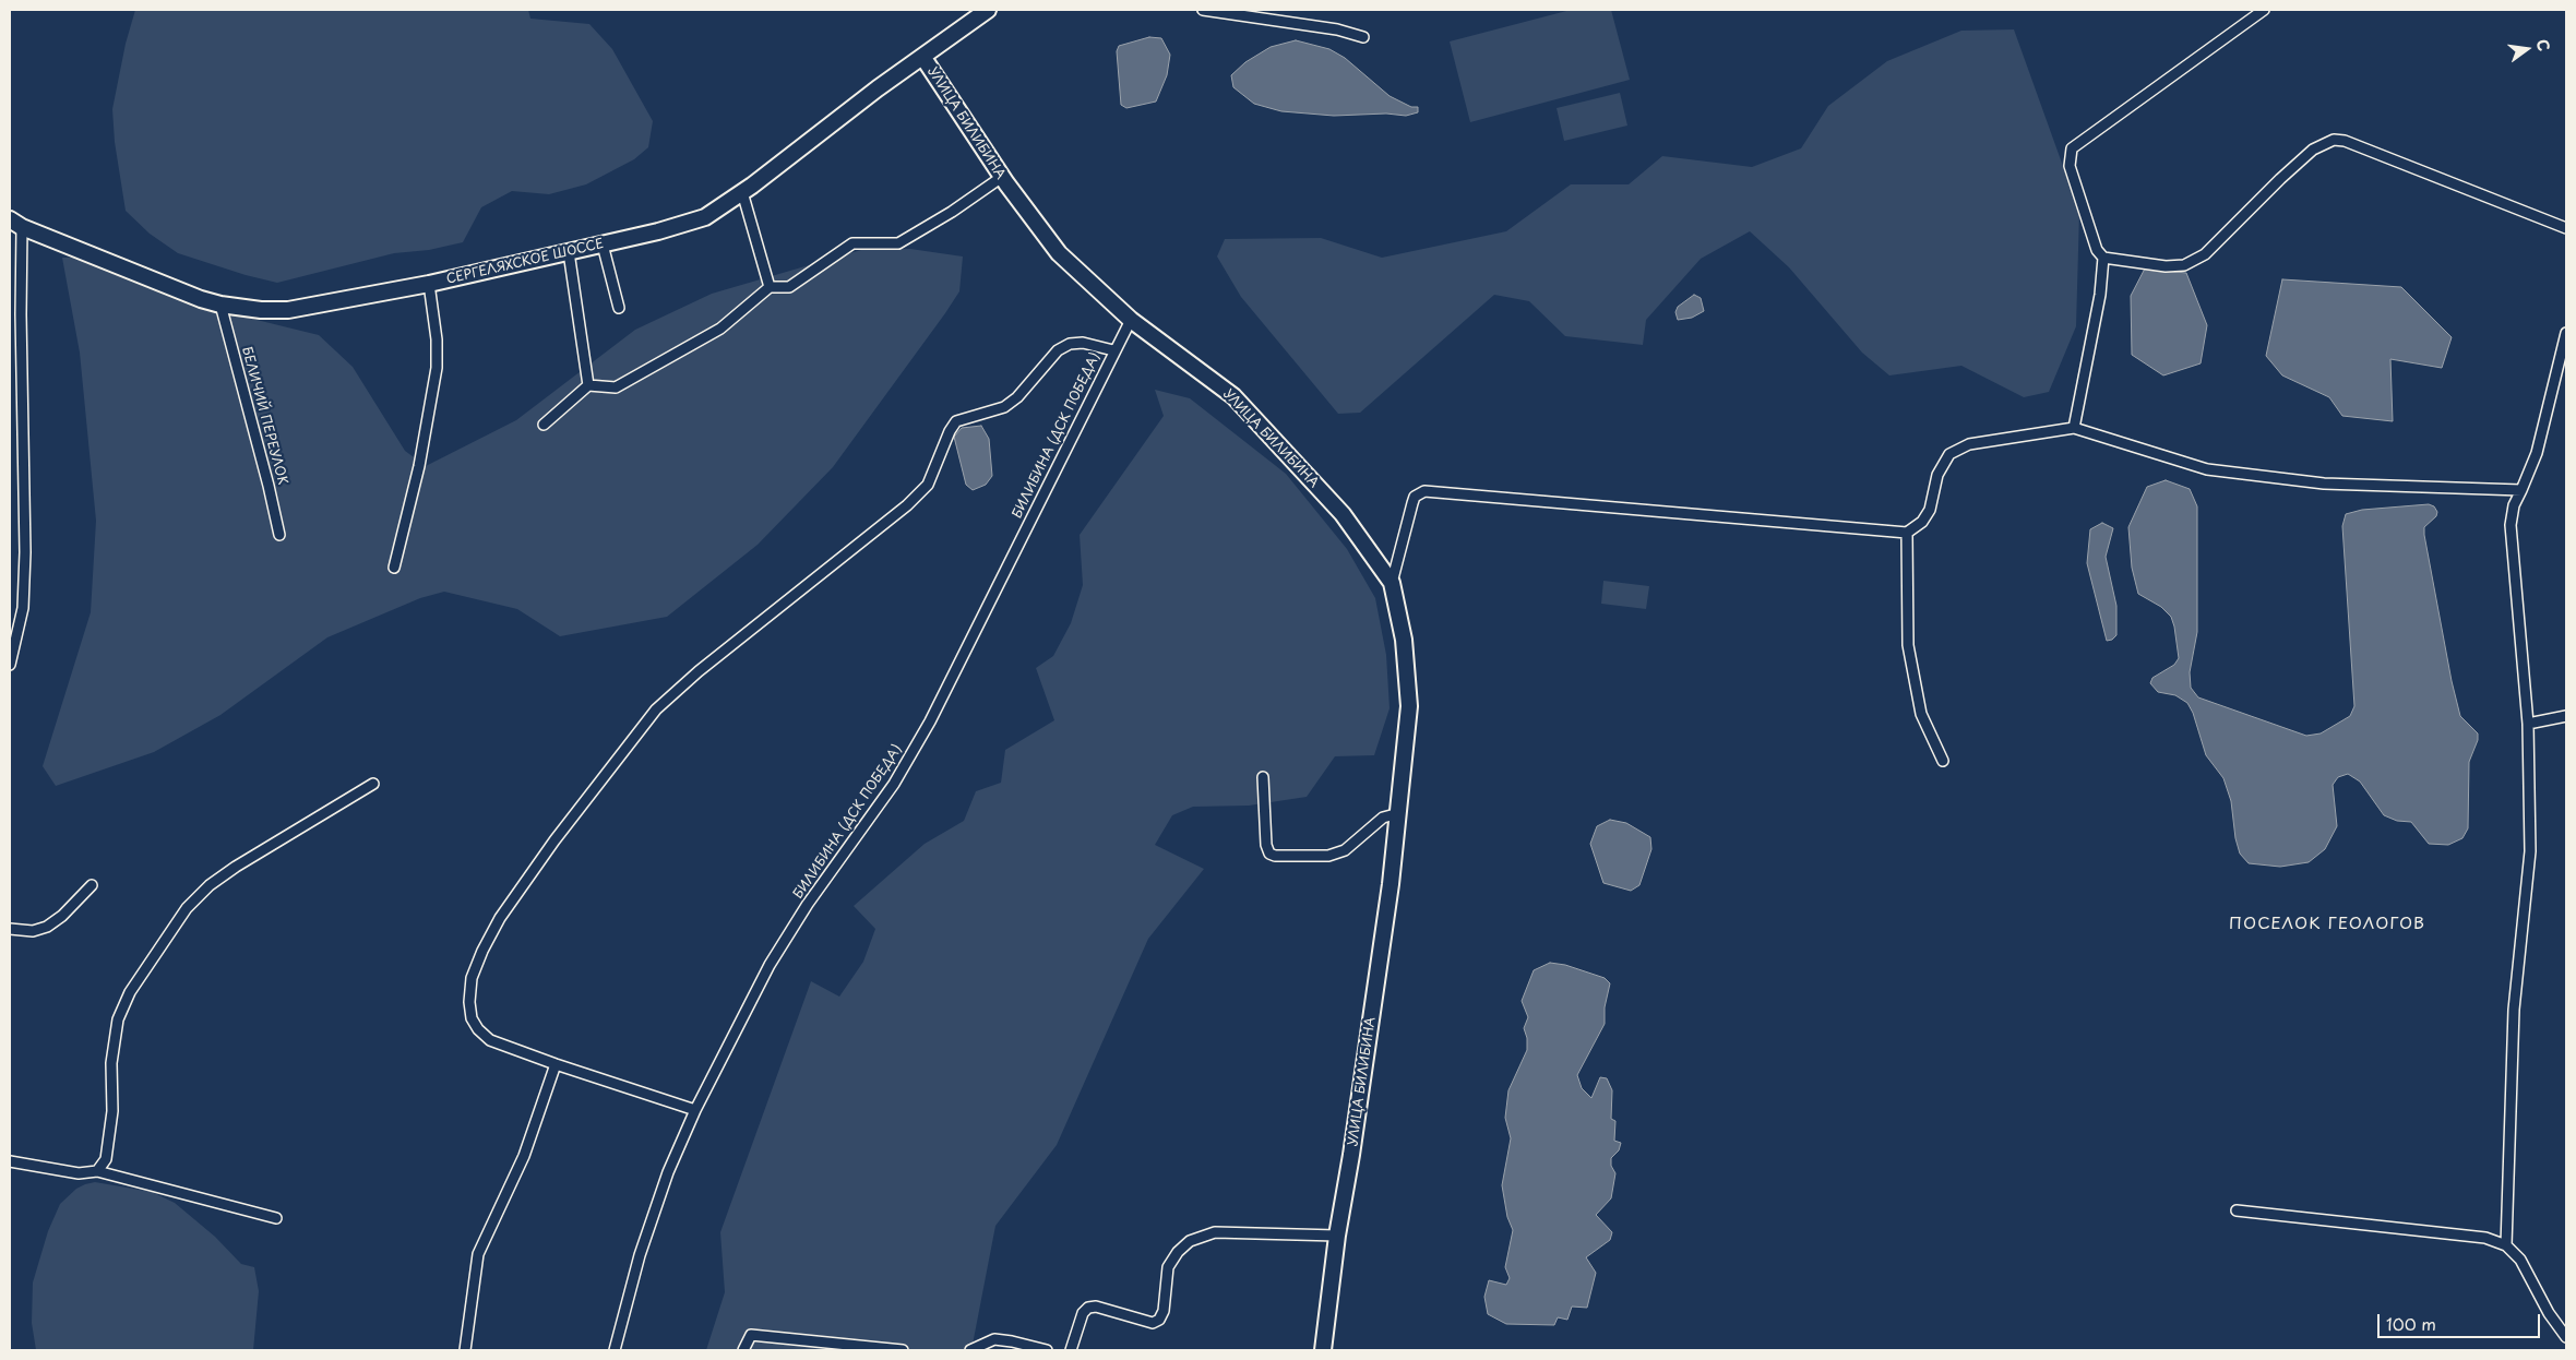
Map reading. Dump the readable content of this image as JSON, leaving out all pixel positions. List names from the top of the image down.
{
  "streets": {
    "main road": ["УЛИЦА БИЛИБИНА", "СЕРГЕЛЯХСКОЕ ШОССЕ"],
    "street": ["БЕЛИЧИЙ ПЕРЕУЛОК", "БИЛИБИНА (ДСК ПОБЕДА)"]
  },
  "crossings": [
    ["УЛИЦА БИЛИБИНА", "СЕРГЕЛЯХСКОЕ ШОССЕ"],
    ["УЛИЦА БИЛИБИНА", "БИЛИБИНА (ДСК ПОБЕДА)"],
    ["СЕРГЕЛЯХСКОЕ ШОССЕ", "БЕЛИЧИЙ ПЕРЕУЛОК"]
  ],
  "districts": ["ПОСЕЛОК ГЕОЛОГОВ"],
  "scale_bar": "100 m",
  "north": "right"
}
